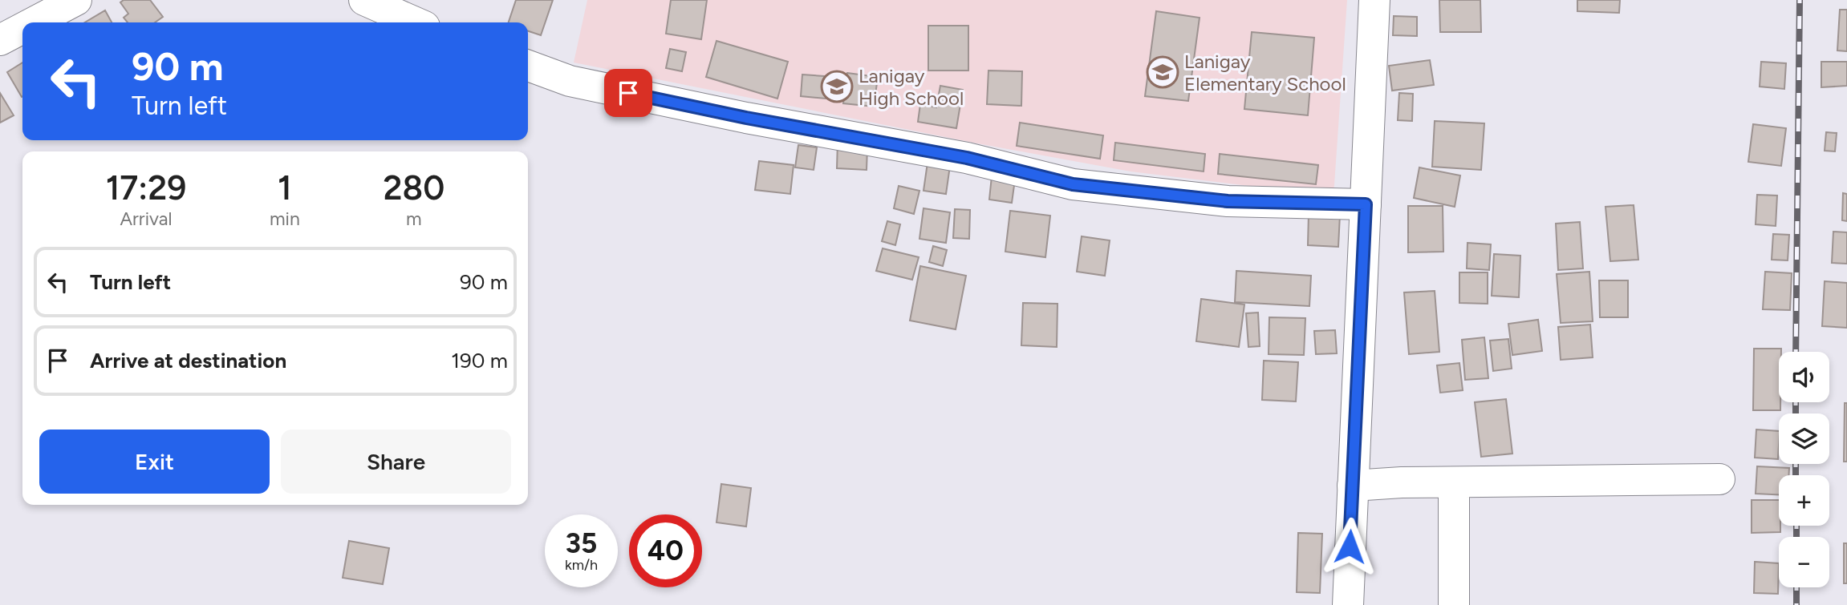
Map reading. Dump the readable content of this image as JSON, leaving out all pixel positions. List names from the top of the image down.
{
  "places": {
    "school or university": ["Lanigay Elementary School", "Lanigay High School"]
  },
  "page": {
    "turn": ["90 m", "Turn left"],
    "eta": [
      "17:29",
      "Arrival",
      "1",
      "min",
      "280",
      "m"
    ],
    "list": [
      {
        "name": "Turn left",
        "value": "90 m"
      },
      {
        "name": "Arrive at destination",
        "value": "190 m"
      }
    ],
    "map_buttons": ["+", "−"],
    "buttons": ["Exit", "Share"],
    "speed": "35 km/h",
    "limit": "40"
  }
}
